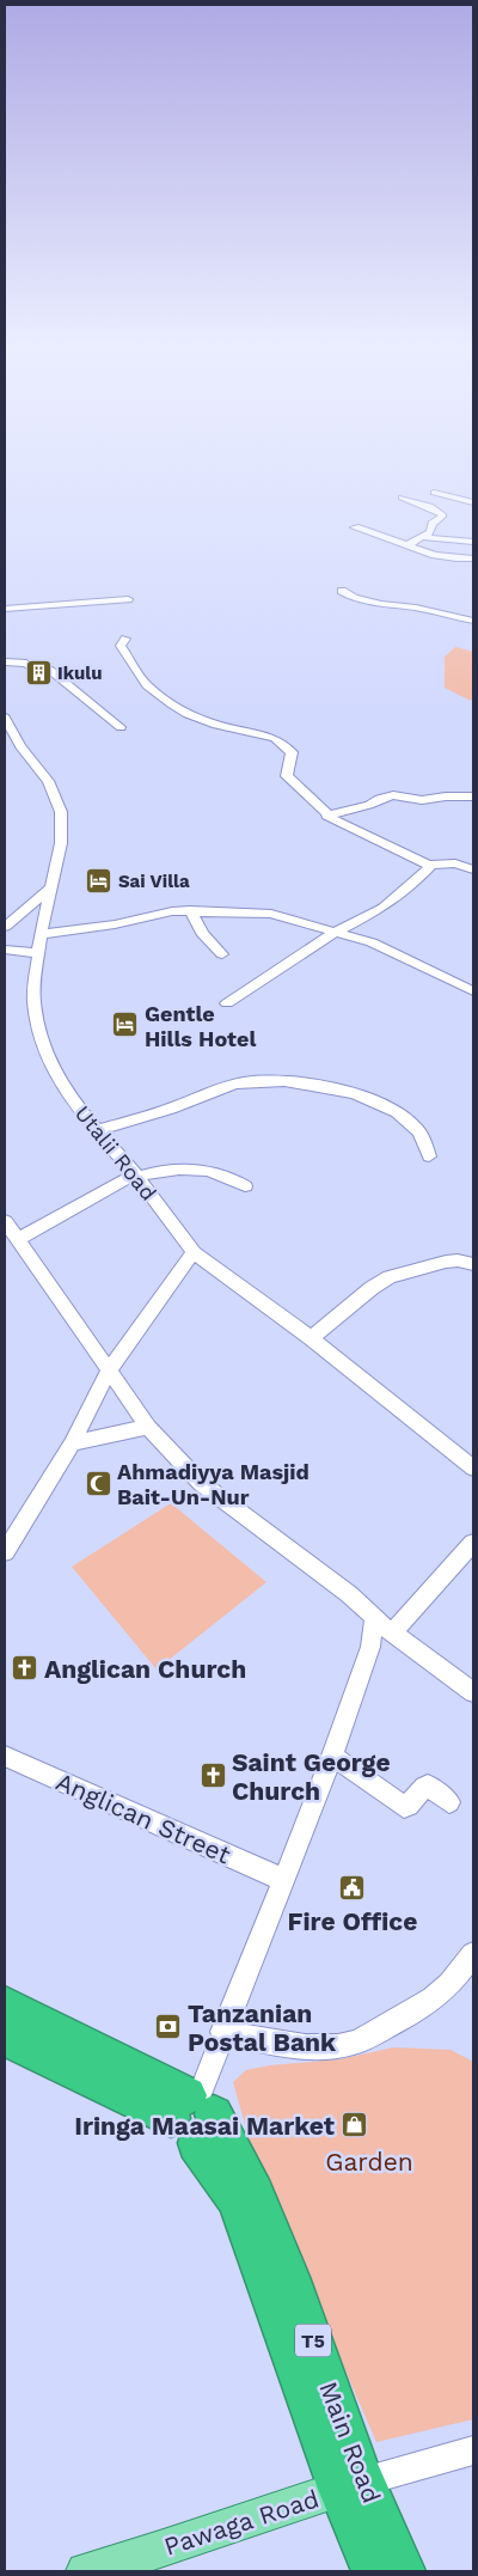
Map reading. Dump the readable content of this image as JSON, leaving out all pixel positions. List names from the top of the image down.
{
  "streets": {
    "highway": ["T5", "Main Road"],
    "main road": ["Pawaga Road"],
    "street": ["Utalii Road", "Anglican Street"]
  },
  "crossings": [
    ["T5", "Main Road"],
    ["T5", "Pawaga Road"],
    ["Main Road", "Pawaga Road"]
  ],
  "parks": ["Garden"],
  "places": {
    "building": ["Ikulu"],
    "hotel": ["Sai Villa", "Gentle Hills Hotel"],
    "mosque": ["Ahmadiyya Masjid Bait-Un-Nur"],
    "church": ["Anglican Church", "Saint George Church"],
    "public building": ["Fire Office"],
    "bank": ["Tanzanian Postal Bank"],
    "shop": ["Iringa Maasai Market"]
  }
}
